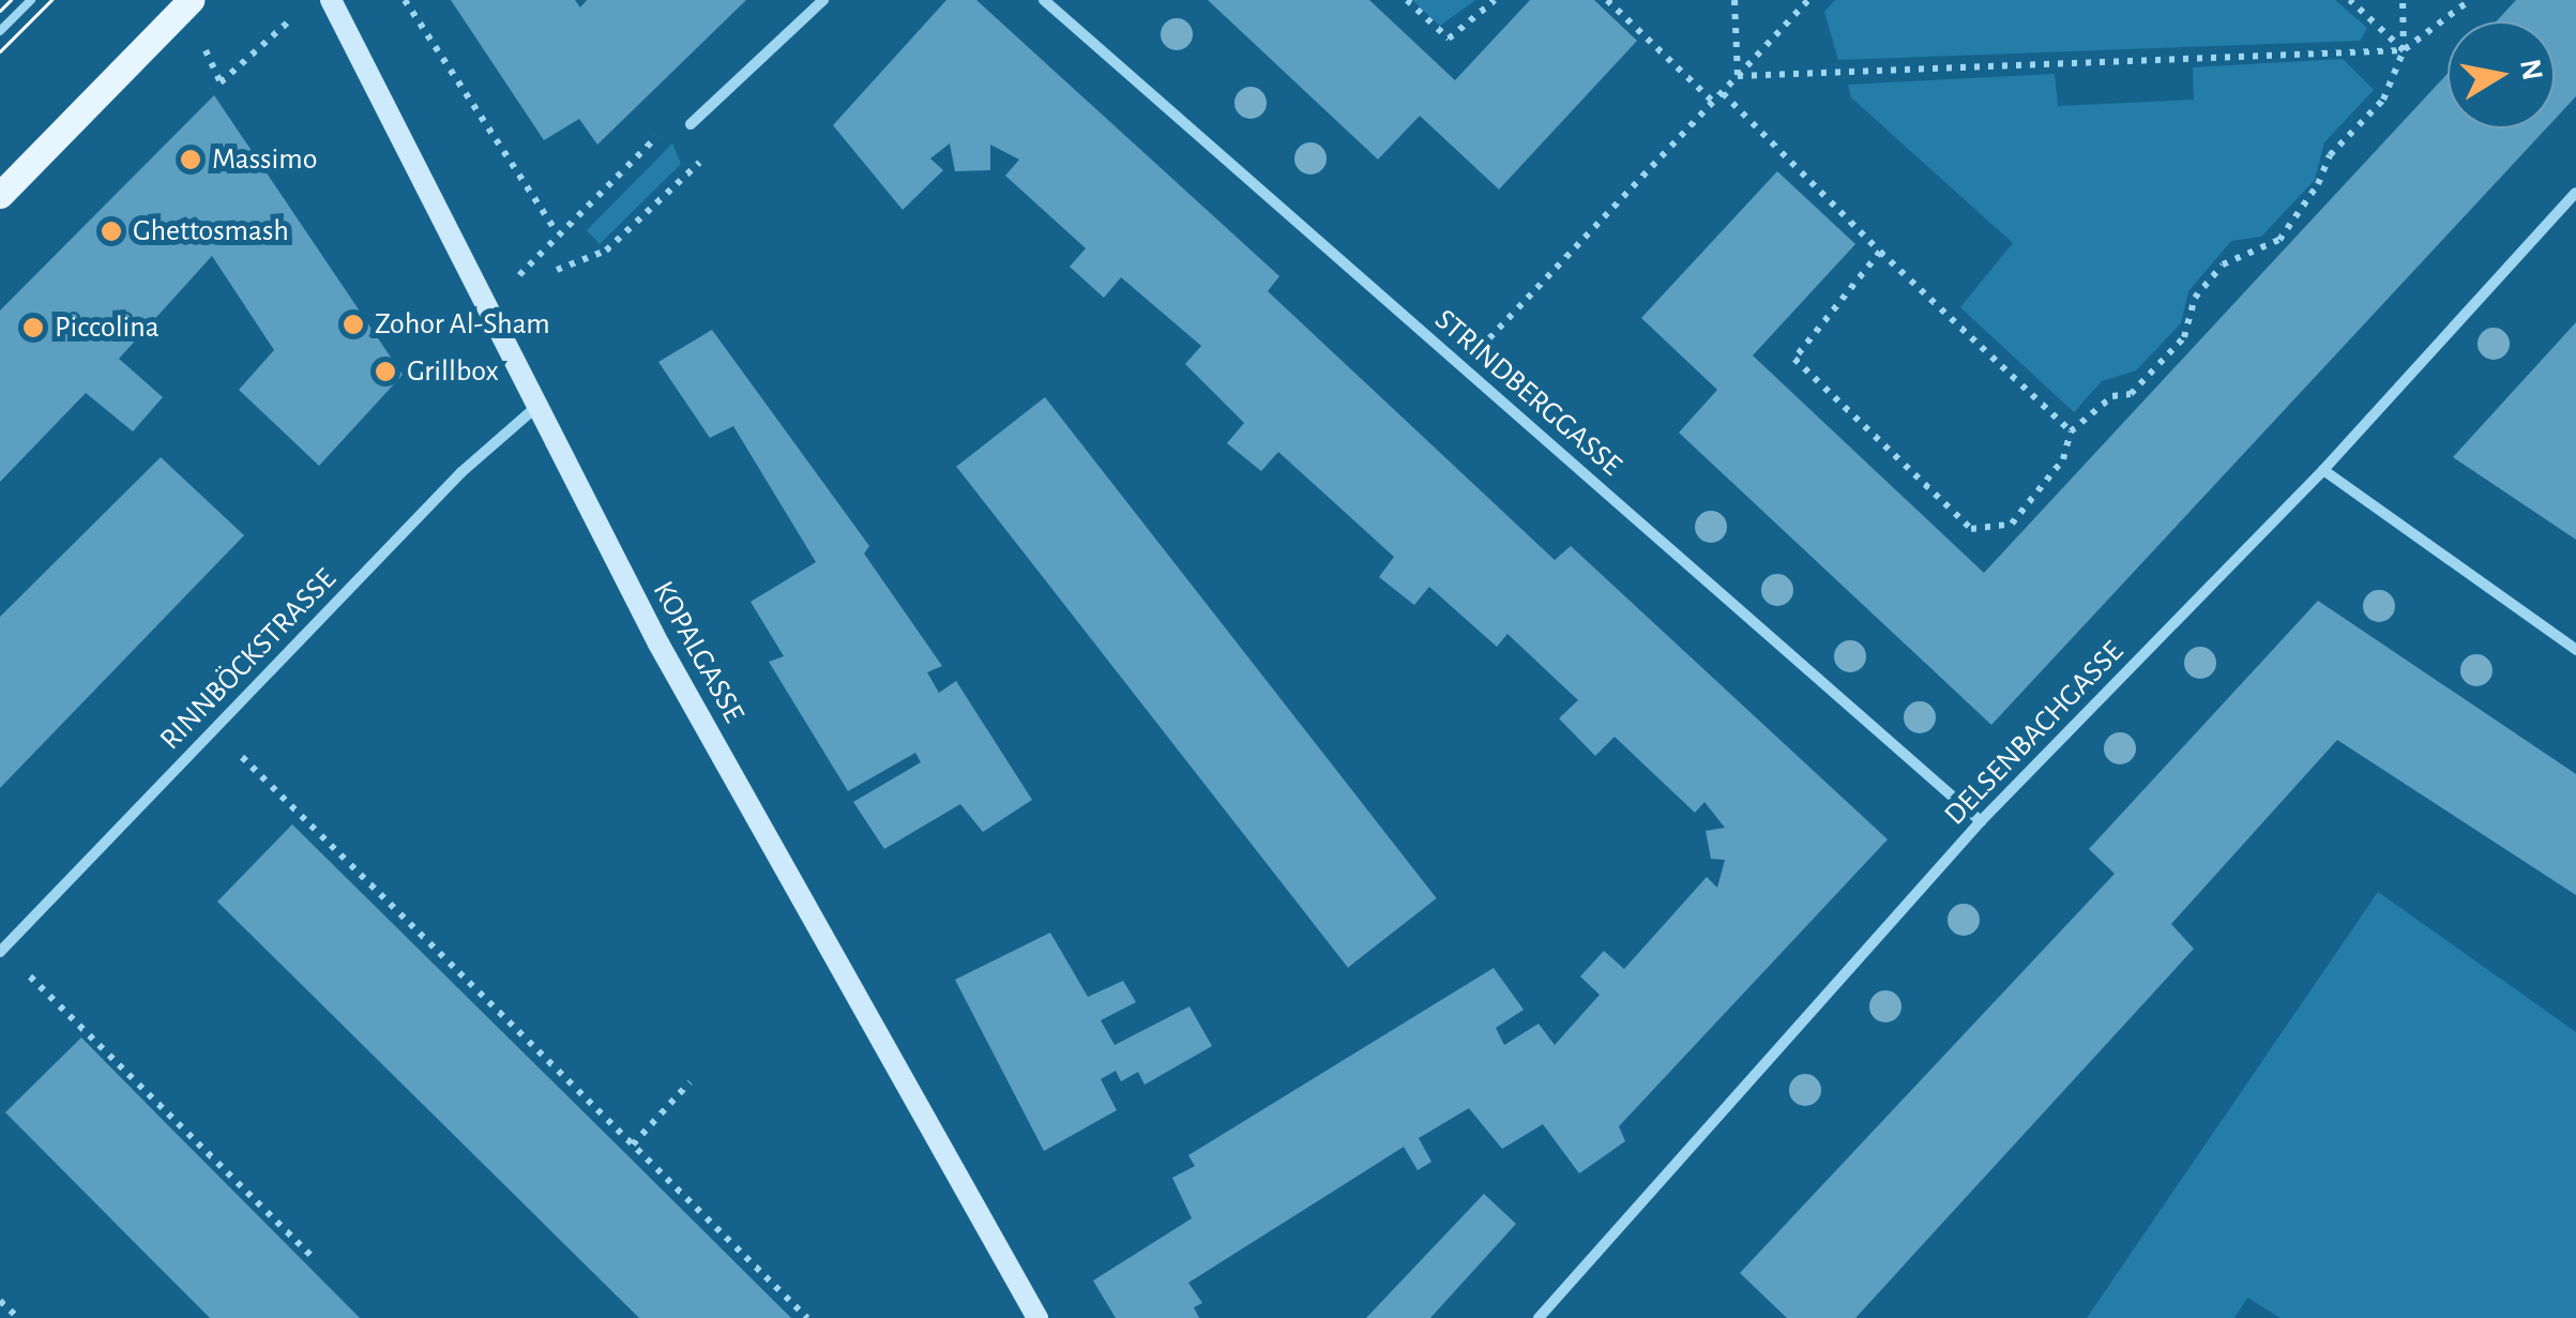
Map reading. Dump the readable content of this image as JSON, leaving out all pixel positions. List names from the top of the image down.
{
  "streets": {
    "street": [
      "STRINDBERGGASSE",
      "KOPALGASSE",
      "RINNBÖCKSTRASSE",
      "DELSENBACHGASSE"
    ]
  },
  "crossings": [
    ["STRINDBERGGASSE", "DELSENBACHGASSE"],
    ["KOPALGASSE", "RINNBÖCKSTRASSE"]
  ],
  "places": [
    "Massimo",
    "Ghettosmash",
    "Zohor Al-Sham",
    "Piccolina",
    "Grillbox"
  ],
  "north": "right"
}
